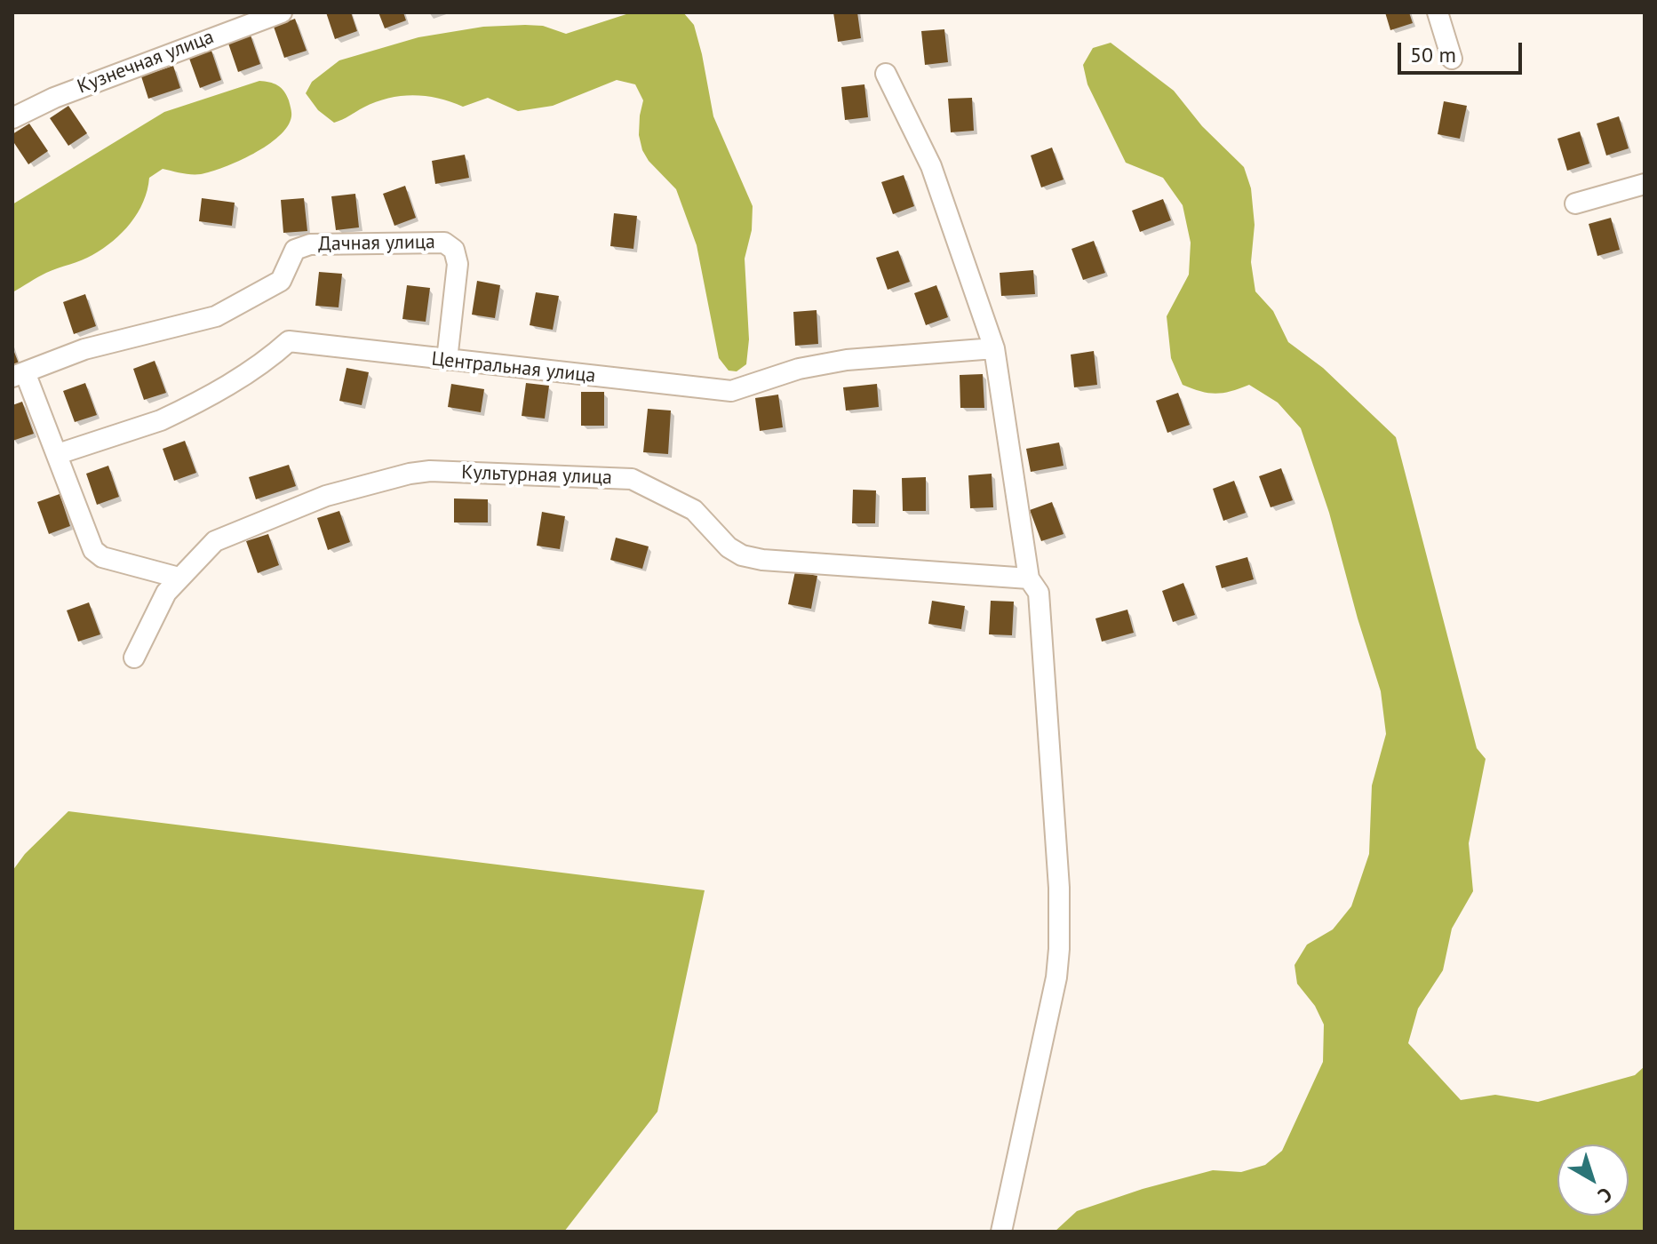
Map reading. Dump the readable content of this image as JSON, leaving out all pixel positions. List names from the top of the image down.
{
  "streets": {
    "street": [
      "Кузнечная улица",
      "Дачная улица",
      "Центральная улица",
      "Культурная улица"
    ]
  },
  "crossings": [
    ["Дачная улица", "Центральная улица"]
  ],
  "scale_bar": "50 m",
  "north": "bottom right"
}
